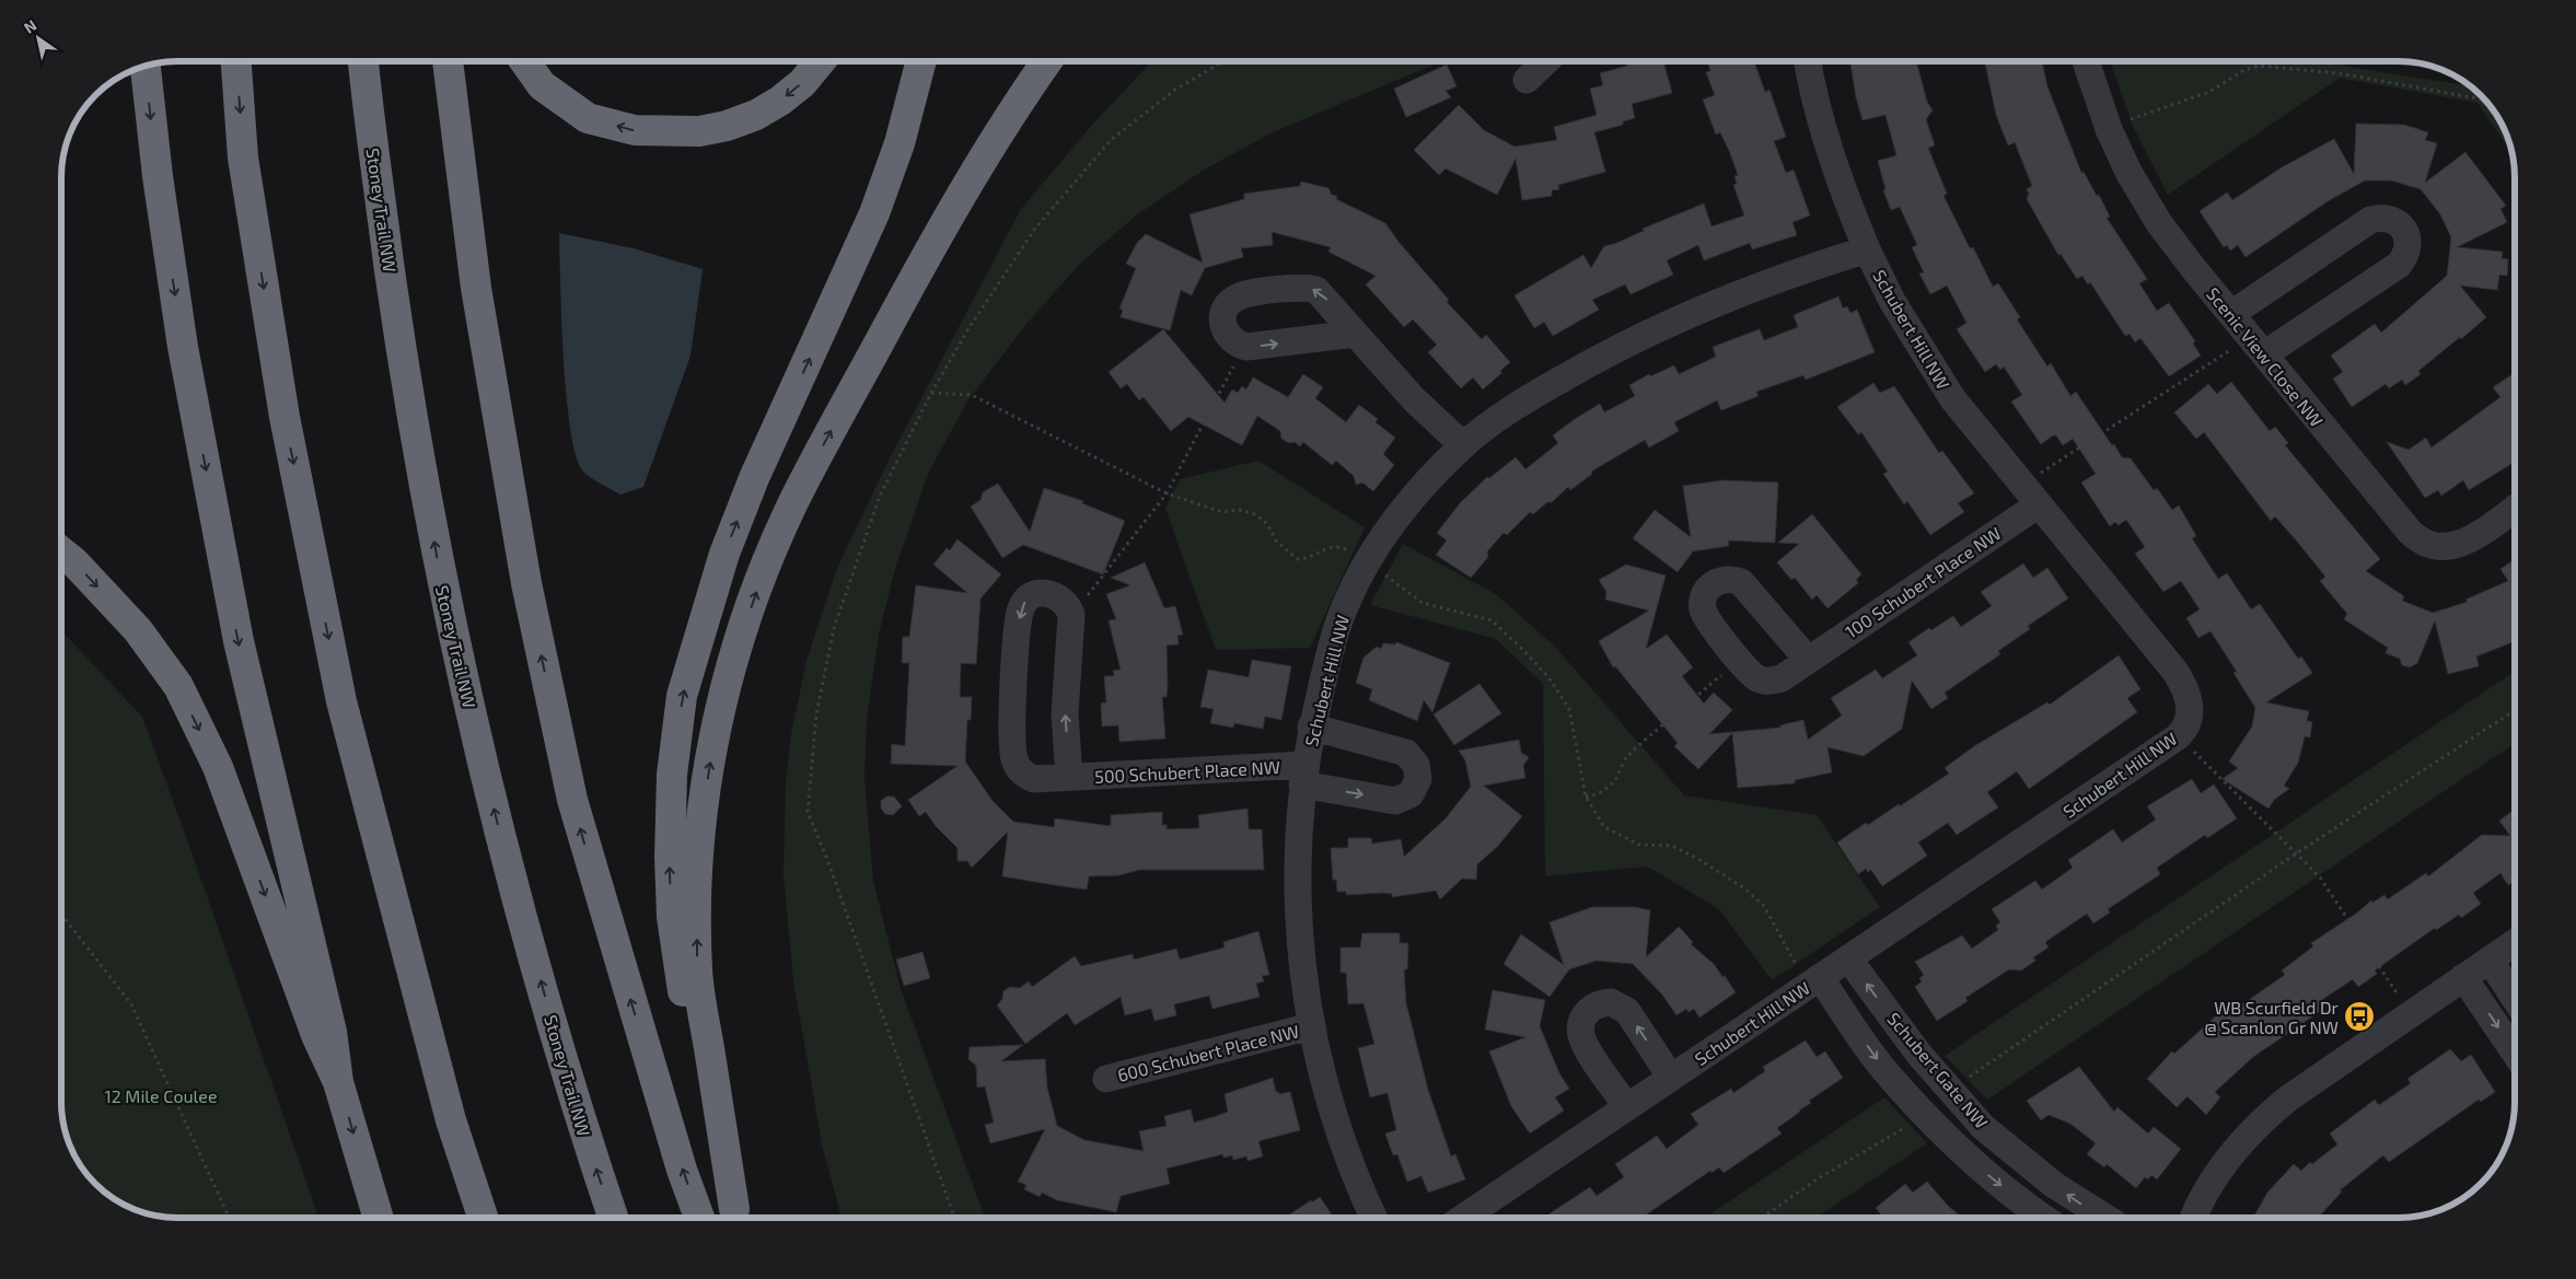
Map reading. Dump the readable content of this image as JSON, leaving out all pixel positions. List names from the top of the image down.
{
  "streets": {
    "highway": ["Stoney Trail NW"],
    "street": [
      "Schubert Hill NW",
      "Scenic View Close NW",
      "100 Schubert Place NW",
      "500 Schubert Place NW",
      "600 Schubert Place NW",
      "Schubert Gate NW"
    ]
  },
  "crossings": [
    ["Schubert Hill NW", "100 Schubert Place NW"],
    ["Schubert Hill NW", "500 Schubert Place NW"],
    ["Schubert Hill NW", "600 Schubert Place NW"],
    ["Schubert Hill NW", "Schubert Gate NW"]
  ],
  "parks": ["12 Mile Coulee"],
  "places": {
    "bus stop": ["WB Scurfield Dr @ Scanlon Gr NW"]
  },
  "north": "top left"
}
